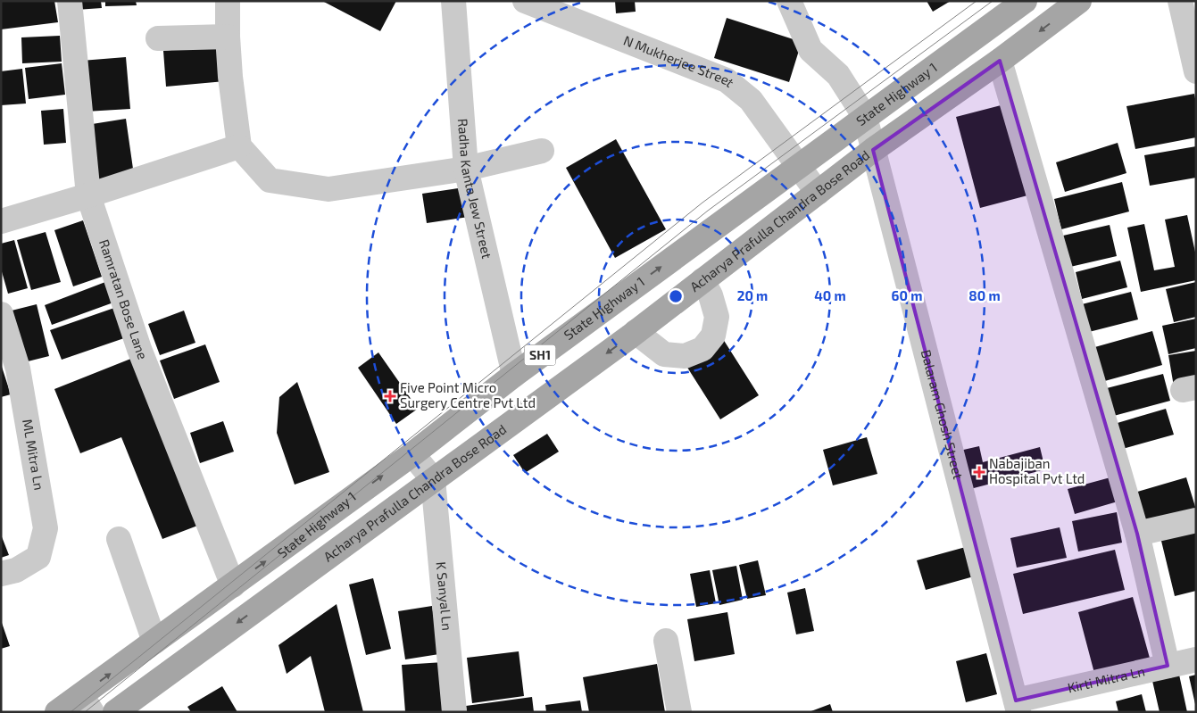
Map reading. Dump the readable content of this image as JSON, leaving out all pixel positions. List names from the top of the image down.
{
  "streets": {
    "main road": ["State Highway 1", "Acharya Prafulla Chandra Bose Road", "SH1"],
    "street": [
      "N Mukherjee Street",
      "Radha Kanta Jew Street",
      "Ramratan Bose Lane",
      "Balaram Ghosh Street",
      "ML Mitra Ln",
      "K Sanyal Ln",
      "Kirti Mitra Ln"
    ]
  },
  "crossings": [
    ["N Mukherjee Street", "State Highway 1"],
    ["N Mukherjee Street", "Acharya Prafulla Chandra Bose Road"],
    ["State Highway 1", "Radha Kanta Jew Street"],
    ["State Highway 1", "Ramratan Bose Lane"],
    ["State Highway 1", "Balaram Ghosh Street"],
    ["Acharya Prafulla Chandra Bose Road", "Balaram Ghosh Street"],
    ["Acharya Prafulla Chandra Bose Road", "K Sanyal Ln"],
    ["Balaram Ghosh Street", "Kirti Mitra Ln"]
  ],
  "one_way": ["State Highway 1", "Acharya Prafulla Chandra Bose Road"],
  "places": {
    "health": ["Five Point Micro Surgery Centre Pvt Ltd", "Nabajiban Hospital Pvt Ltd"]
  },
  "rings": [
    "20 m",
    "40 m",
    "60 m",
    "80 m"
  ]
}
